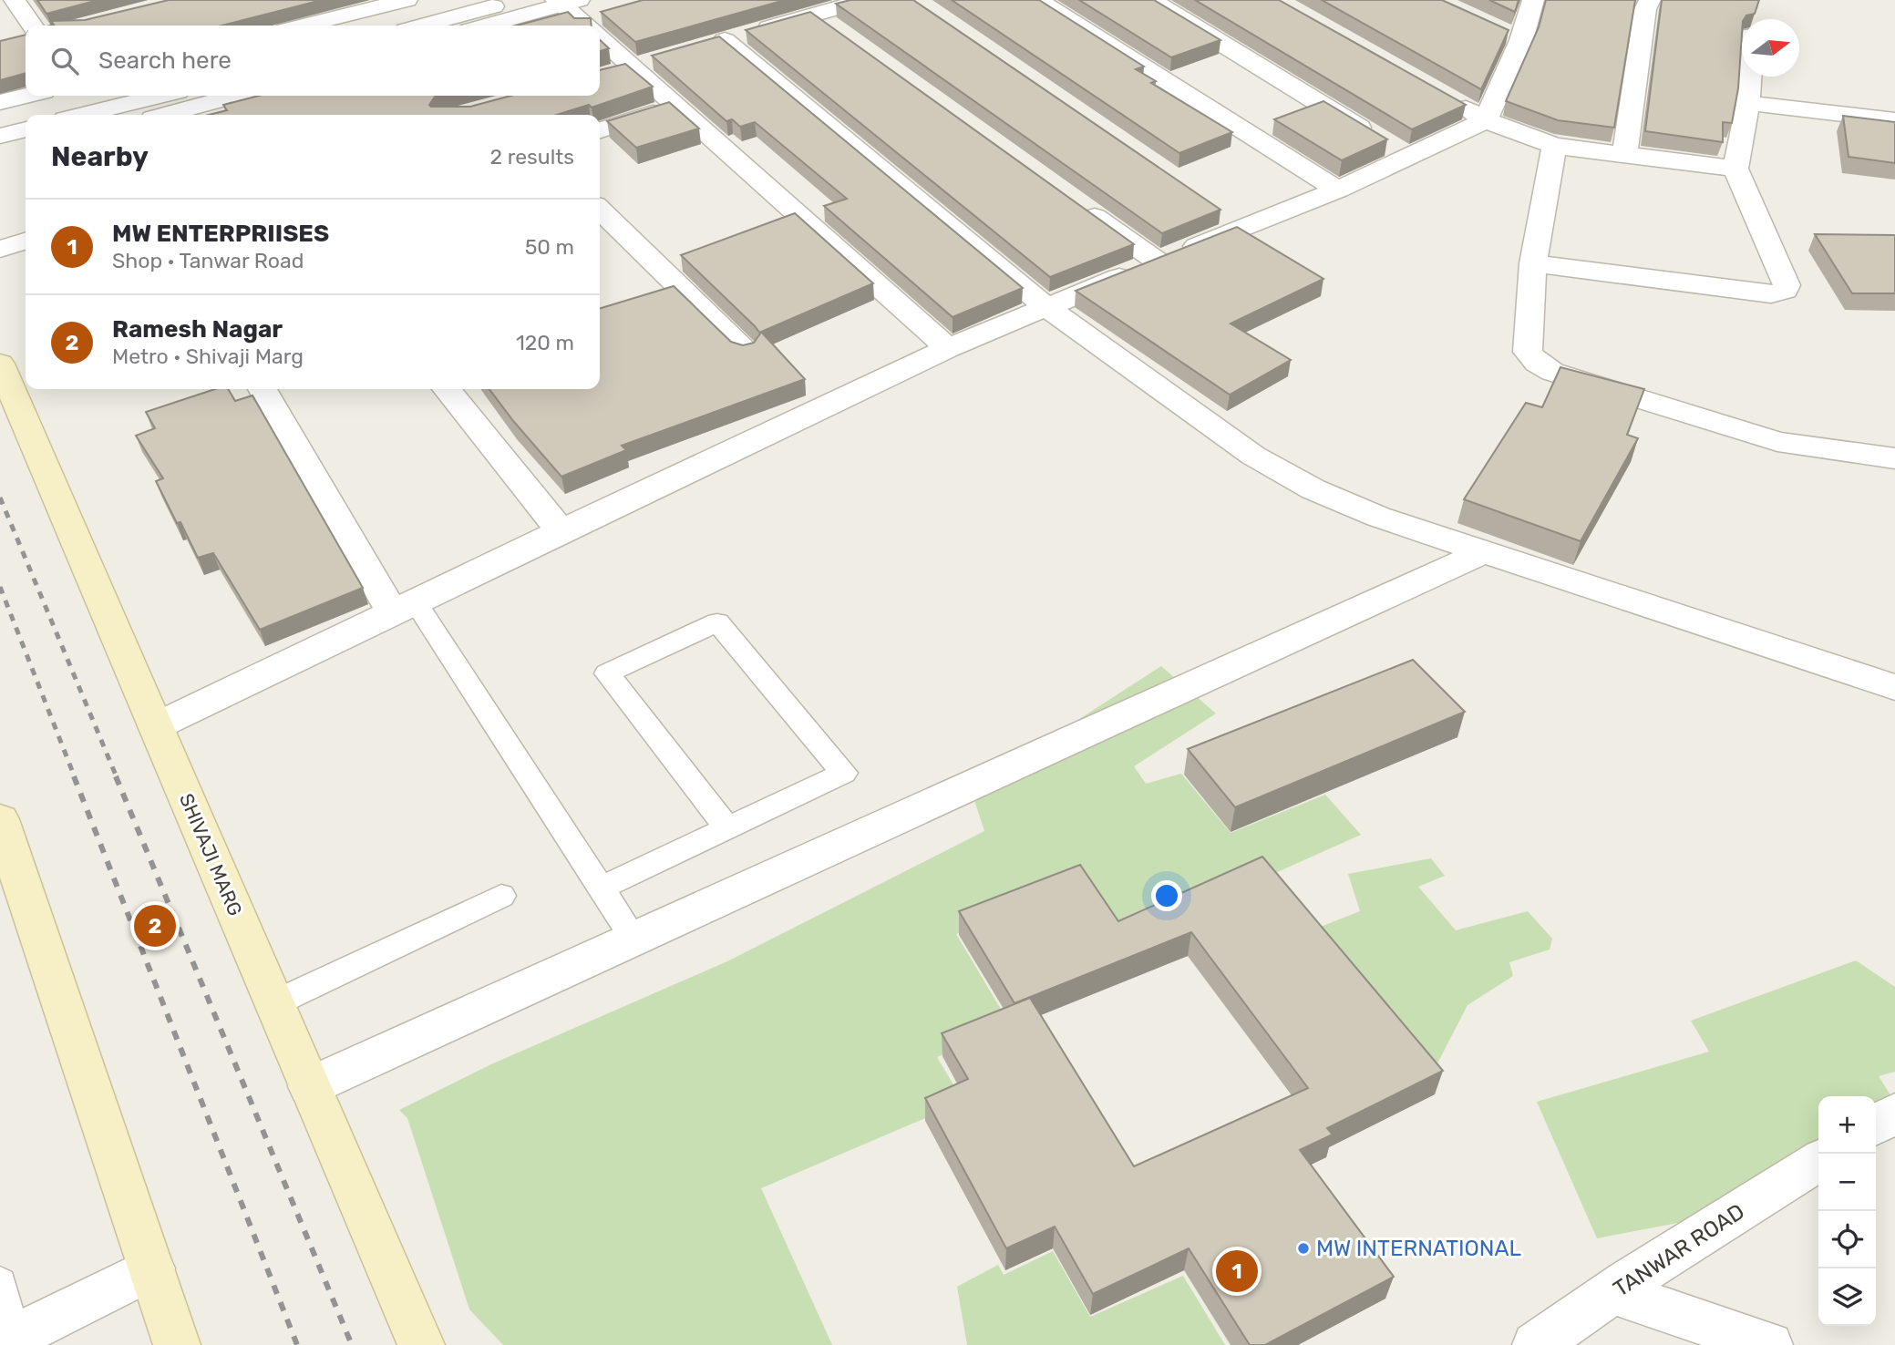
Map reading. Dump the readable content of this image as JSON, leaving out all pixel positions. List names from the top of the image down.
{
  "streets": {
    "main road": ["SHIVAJI MARG"],
    "street": ["TANWAR ROAD"]
  },
  "places": ["MW INTERNATIONAL"],
  "north": "right",
  "page": {
    "search": "Search here",
    "heading": ["Nearby", "2 results"],
    "list": [
      {
        "mark": "1",
        "name": "MW ENTERPRIISES",
        "note": "Shop · Tanwar Road",
        "value": "50 m"
      },
      {
        "mark": "2",
        "name": "Ramesh Nagar",
        "note": "Metro · Shivaji Marg",
        "value": "120 m"
      }
    ],
    "pins": ["2", "1"],
    "map_buttons": ["+", "−"]
  }
}
